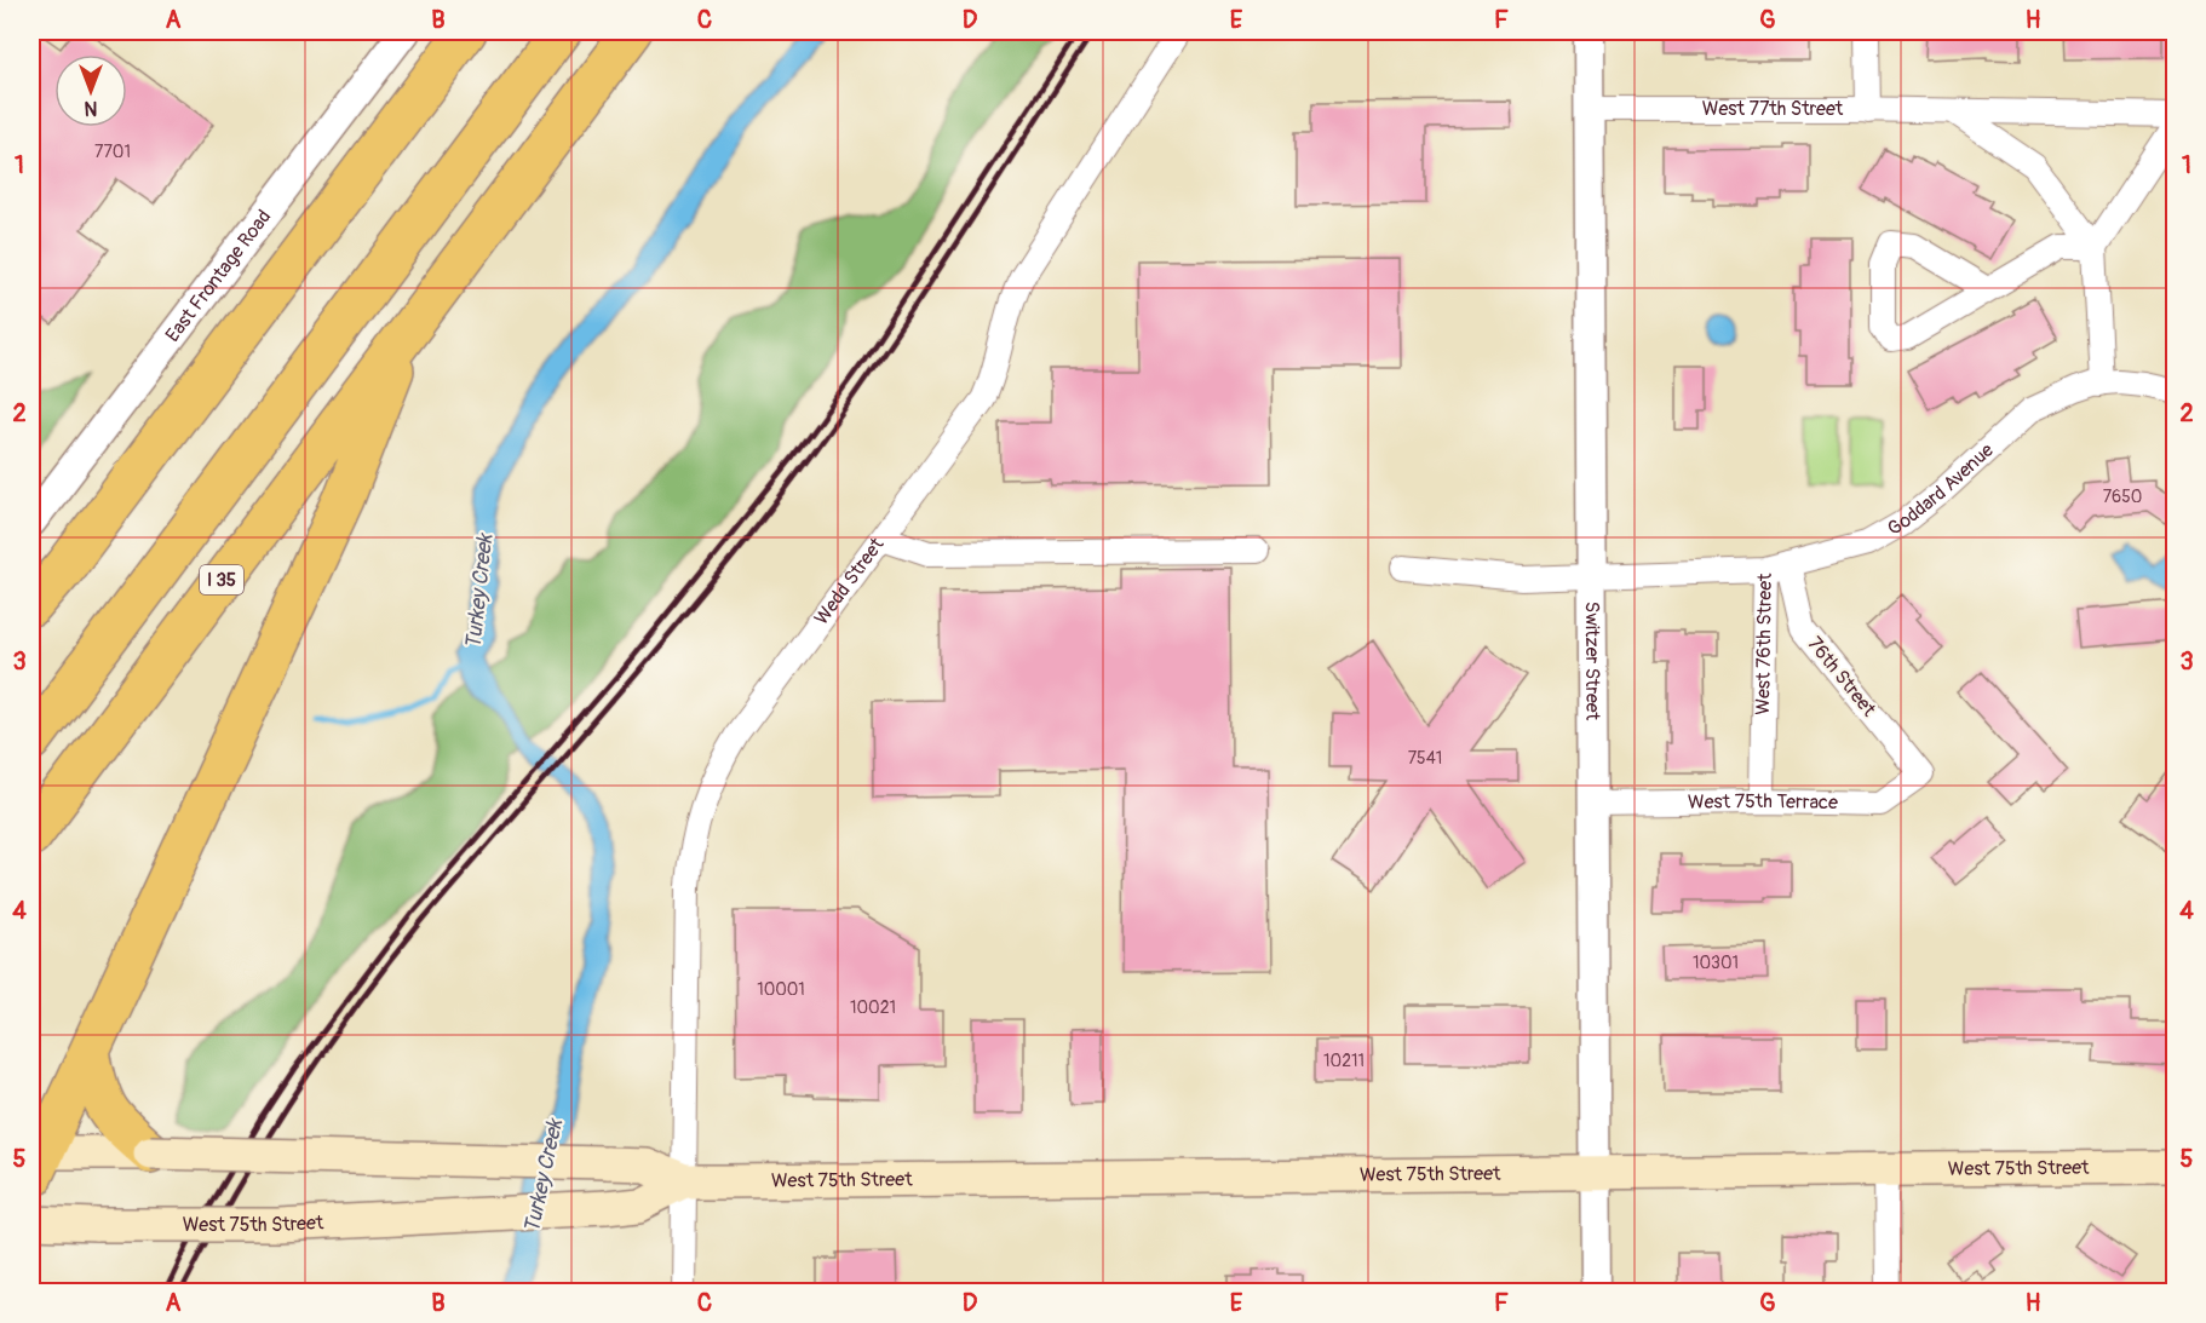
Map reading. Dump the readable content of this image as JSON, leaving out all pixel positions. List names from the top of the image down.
{
  "streets": {
    "highway": ["I 35"],
    "main road": ["West 75th Street"],
    "street": [
      "West 77th Street",
      "East Frontage Road",
      "Goddard Avenue",
      "Wedd Street",
      "West 76th Street",
      "Switzer Street",
      "76th Street",
      "West 75th Terrace"
    ]
  },
  "crossings": [
    ["West 77th Street", "Switzer Street"],
    ["Goddard Avenue", "West 76th Street"],
    ["Goddard Avenue", "76th Street"],
    ["Wedd Street", "West 75th Street"],
    ["West 76th Street", "Switzer Street"],
    ["West 76th Street", "76th Street"],
    ["West 76th Street", "West 75th Terrace"],
    ["Switzer Street", "West 75th Terrace"],
    ["Switzer Street", "West 75th Street"],
    ["76th Street", "West 75th Terrace"]
  ],
  "water": ["Turkey Creek"],
  "house_numbers": [
    "7701",
    "7650",
    "7541",
    "10301",
    "10001",
    "10021",
    "10211"
  ],
  "north": "bottom",
  "grid": {
    "columns": [
      "A",
      "B",
      "C",
      "D",
      "E",
      "F",
      "G",
      "H"
    ],
    "rows": [
      "1",
      "2",
      "3",
      "4",
      "5"
    ]
  }
}
